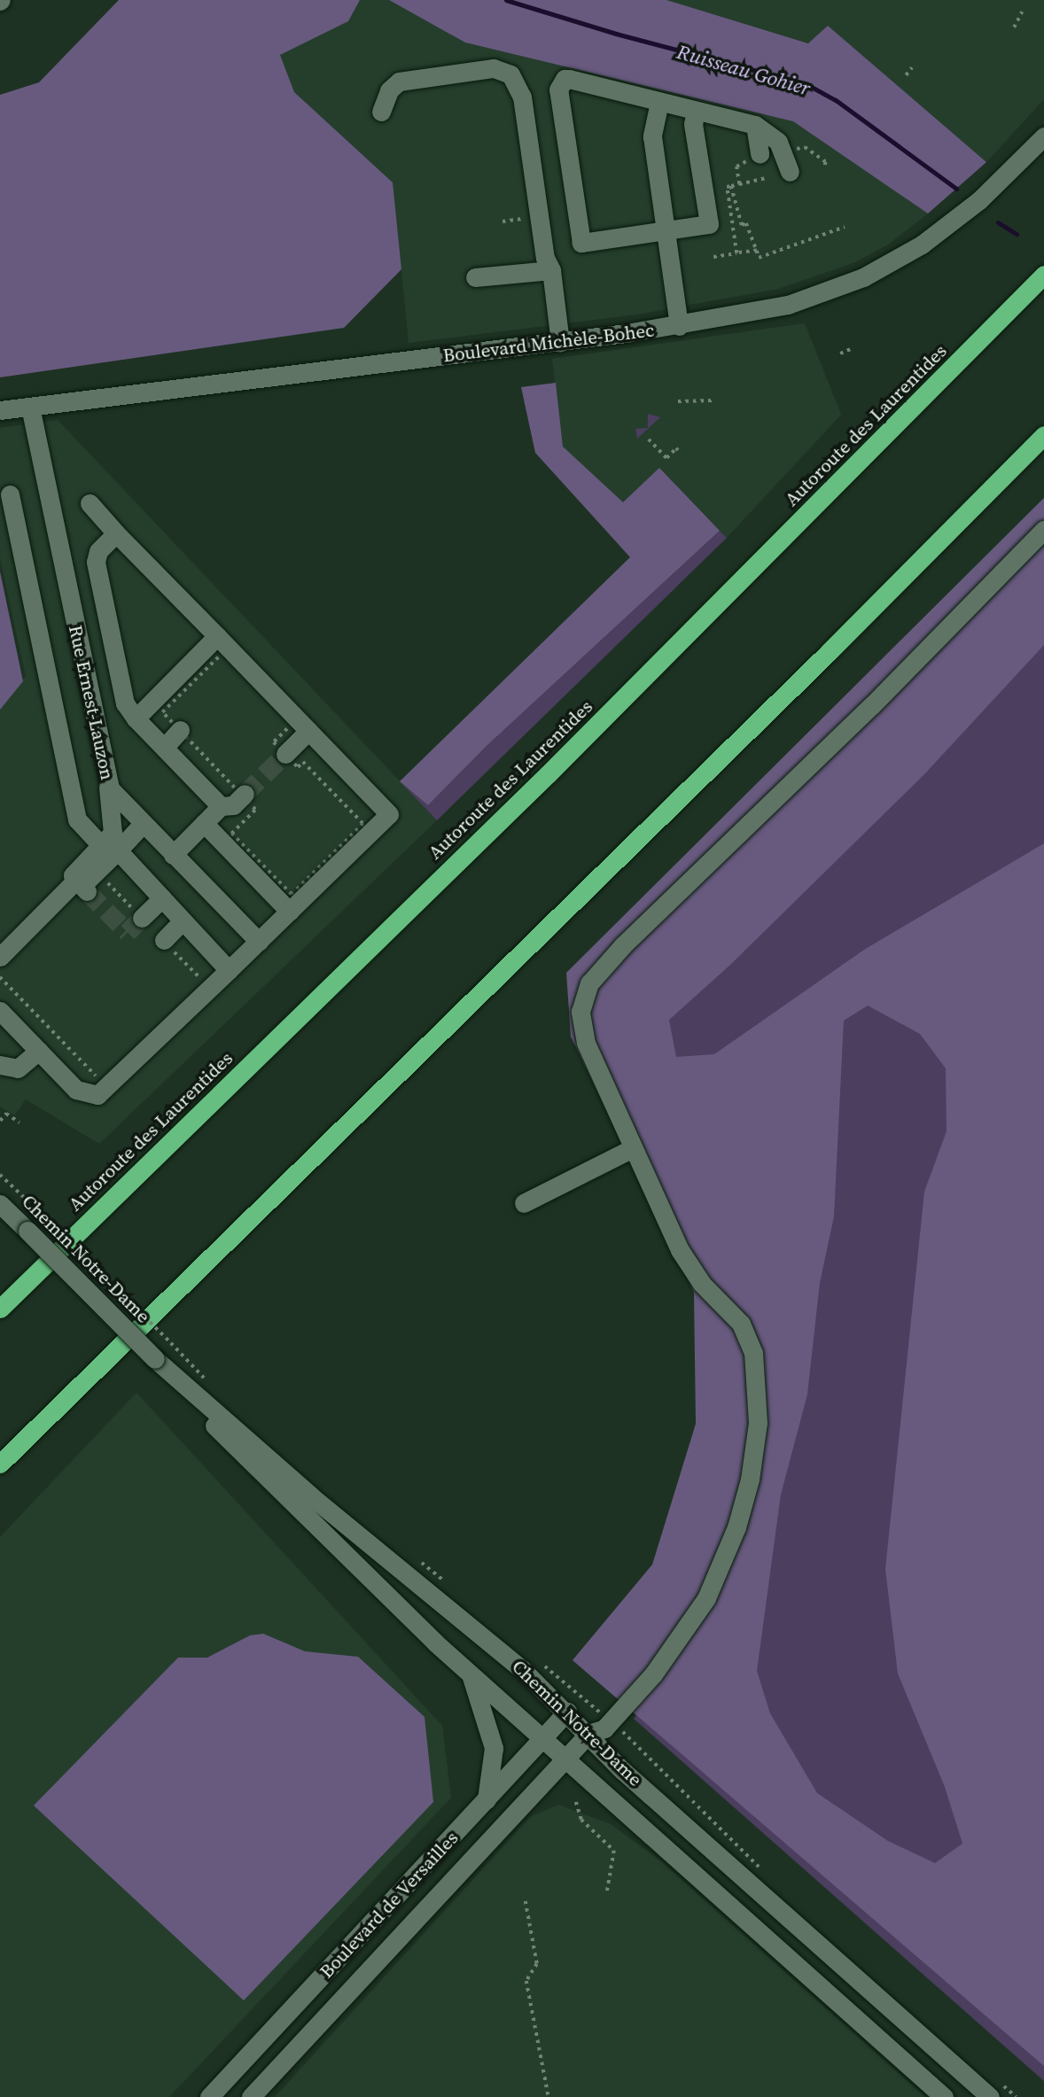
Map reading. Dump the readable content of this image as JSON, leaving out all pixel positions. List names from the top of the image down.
{
  "streets": {
    "highway": ["Autoroute des Laurentides"],
    "street": [
      "Boulevard Michèle-Bohec",
      "Rue Ernest-Lauzon",
      "Chemin Notre-Dame",
      "Boulevard de Versailles"
    ]
  },
  "crossings": [
    ["Boulevard Michèle-Bohec", "Rue Ernest-Lauzon"],
    ["Chemin Notre-Dame", "Boulevard de Versailles"]
  ],
  "water": ["Ruisseau Gohier"]
}
